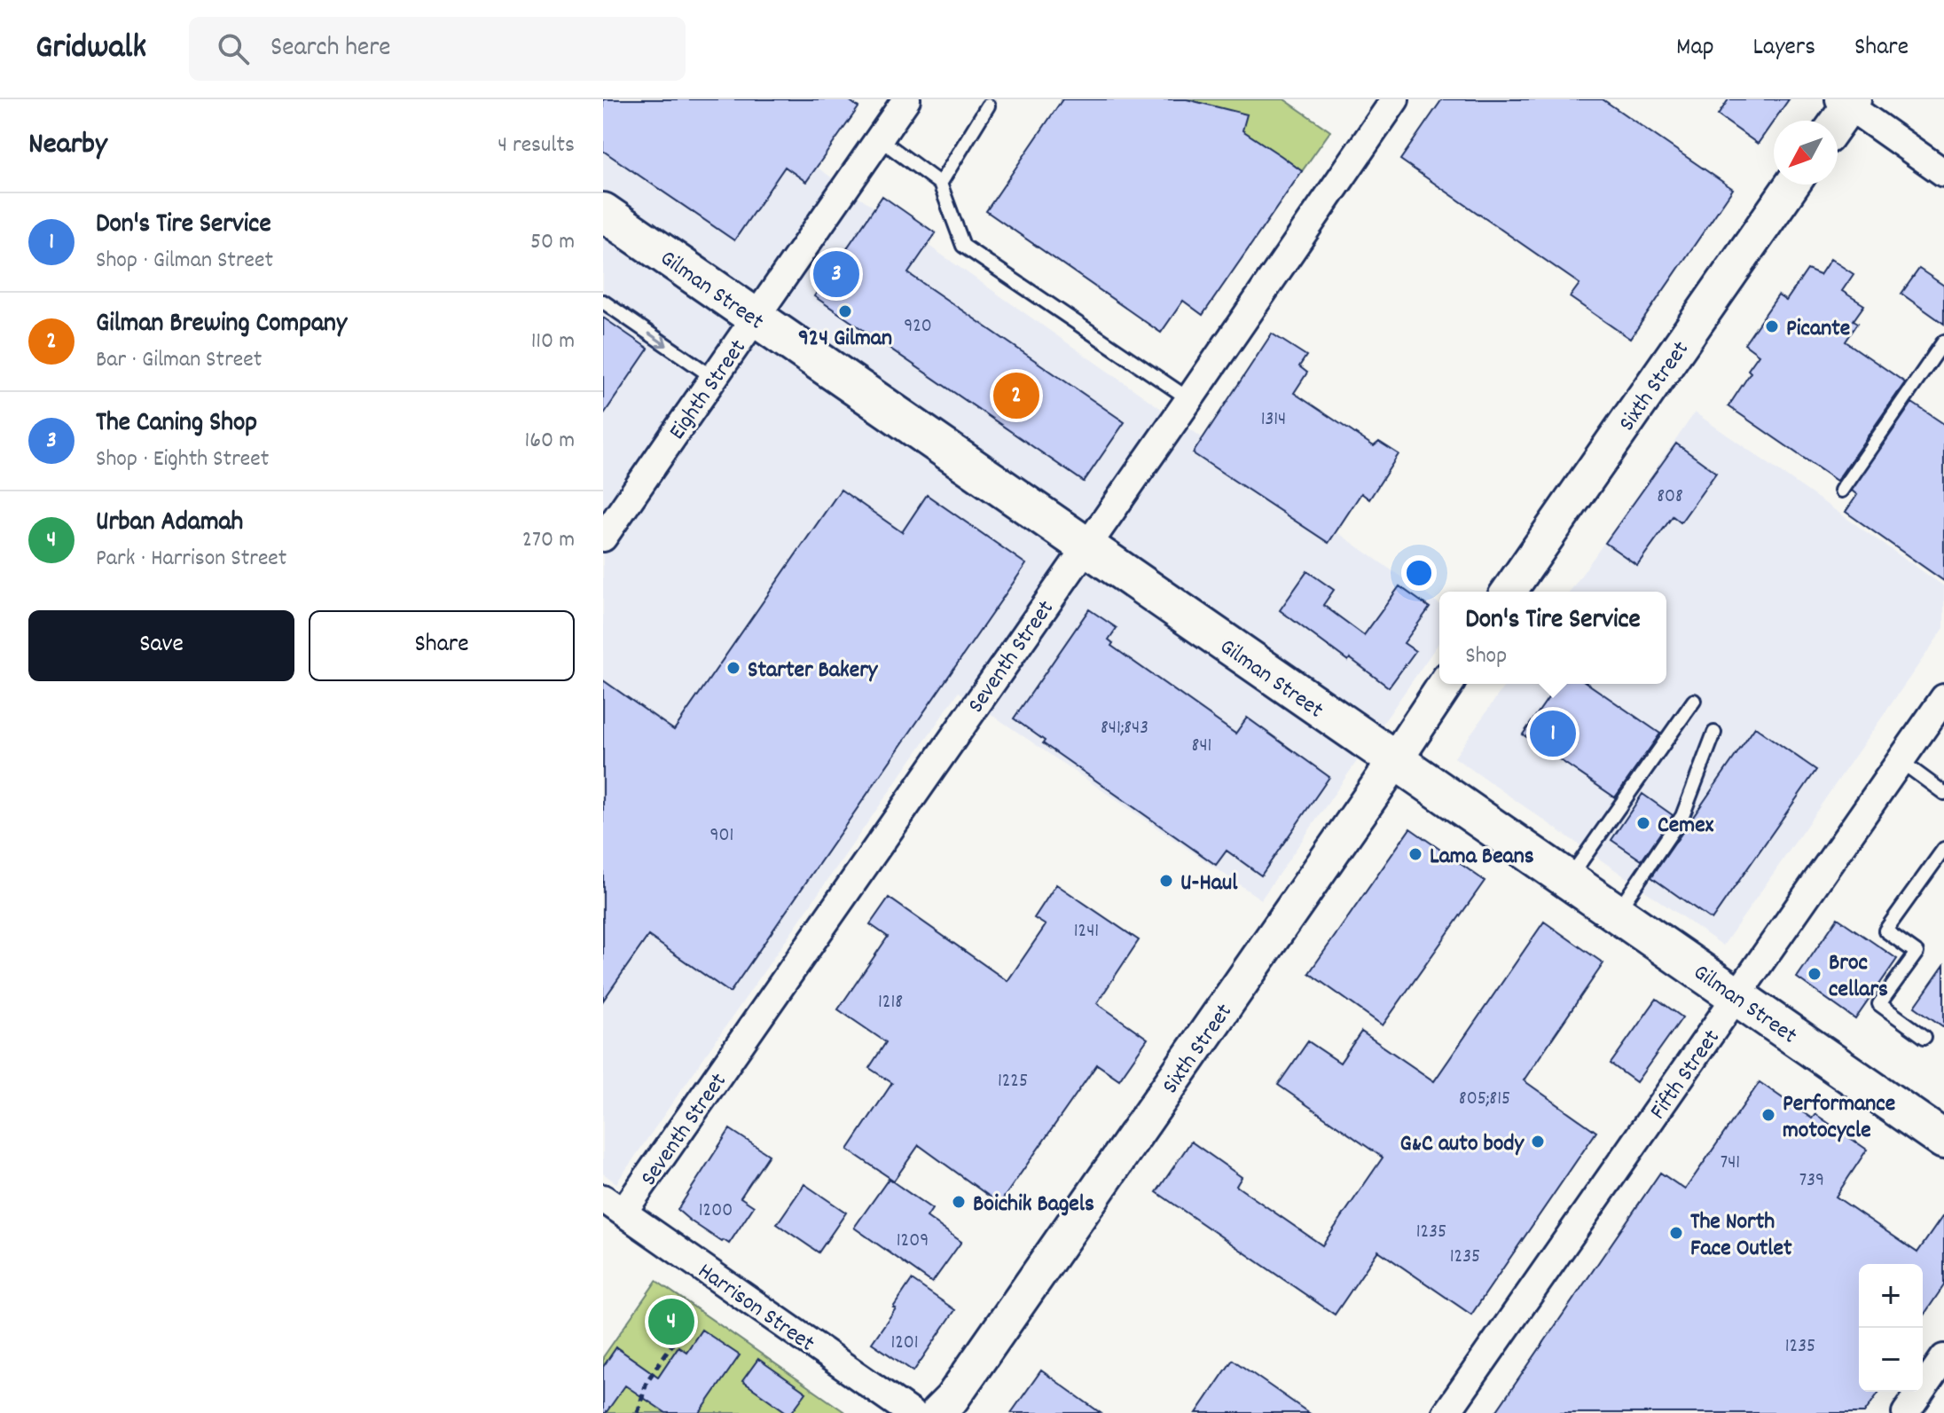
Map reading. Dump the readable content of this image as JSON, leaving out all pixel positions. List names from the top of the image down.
{
  "streets": {
    "main road": ["Gilman Street"],
    "street": [
      "Sixth Street",
      "Eighth Street",
      "Seventh Street",
      "Fifth Street",
      "Harrison Street"
    ]
  },
  "crossings": [
    ["Gilman Street", "Sixth Street"],
    ["Gilman Street", "Eighth Street"],
    ["Gilman Street", "Seventh Street"],
    ["Gilman Street", "Fifth Street"],
    ["Seventh Street", "Harrison Street"]
  ],
  "places": [
    "924 Gilman",
    "Picante",
    "Starter Bakery",
    "Cemex",
    "Lama Beans",
    "U-Haul",
    "Broc cellars",
    "Performance motocycle",
    "G&C auto body",
    "Boichik Bagels",
    "The North Face Outlet"
  ],
  "house_numbers": [
    "920",
    "1314",
    "808",
    "841;843",
    "841",
    "901",
    "1241",
    "1218",
    "1225",
    "805;815",
    "741",
    "739",
    "1200",
    "1235",
    "1209",
    "1235",
    "1201",
    "1235"
  ],
  "north": "bottom left",
  "page": {
    "header": "Gridwalk",
    "search": "Search here",
    "nav": ["Map", "Layers", "Share"],
    "heading": ["Nearby", "4 results"],
    "list": [
      {
        "mark": "1",
        "name": "Don's Tire Service",
        "note": "Shop · Gilman Street",
        "value": "50 m"
      },
      {
        "mark": "2",
        "name": "Gilman Brewing Company",
        "note": "Bar · Gilman Street",
        "value": "110 m"
      },
      {
        "mark": "3",
        "name": "The Caning Shop",
        "note": "Shop · Eighth Street",
        "value": "160 m"
      },
      {
        "mark": "4",
        "name": "Urban Adamah",
        "note": "Park · Harrison Street",
        "value": "270 m"
      }
    ],
    "pins": [
      "3",
      "2",
      "1",
      "4"
    ],
    "buttons": ["Save", "Share"],
    "popup": ["Don's Tire Service", "Shop"],
    "map_buttons": ["+", "−"]
  }
}
